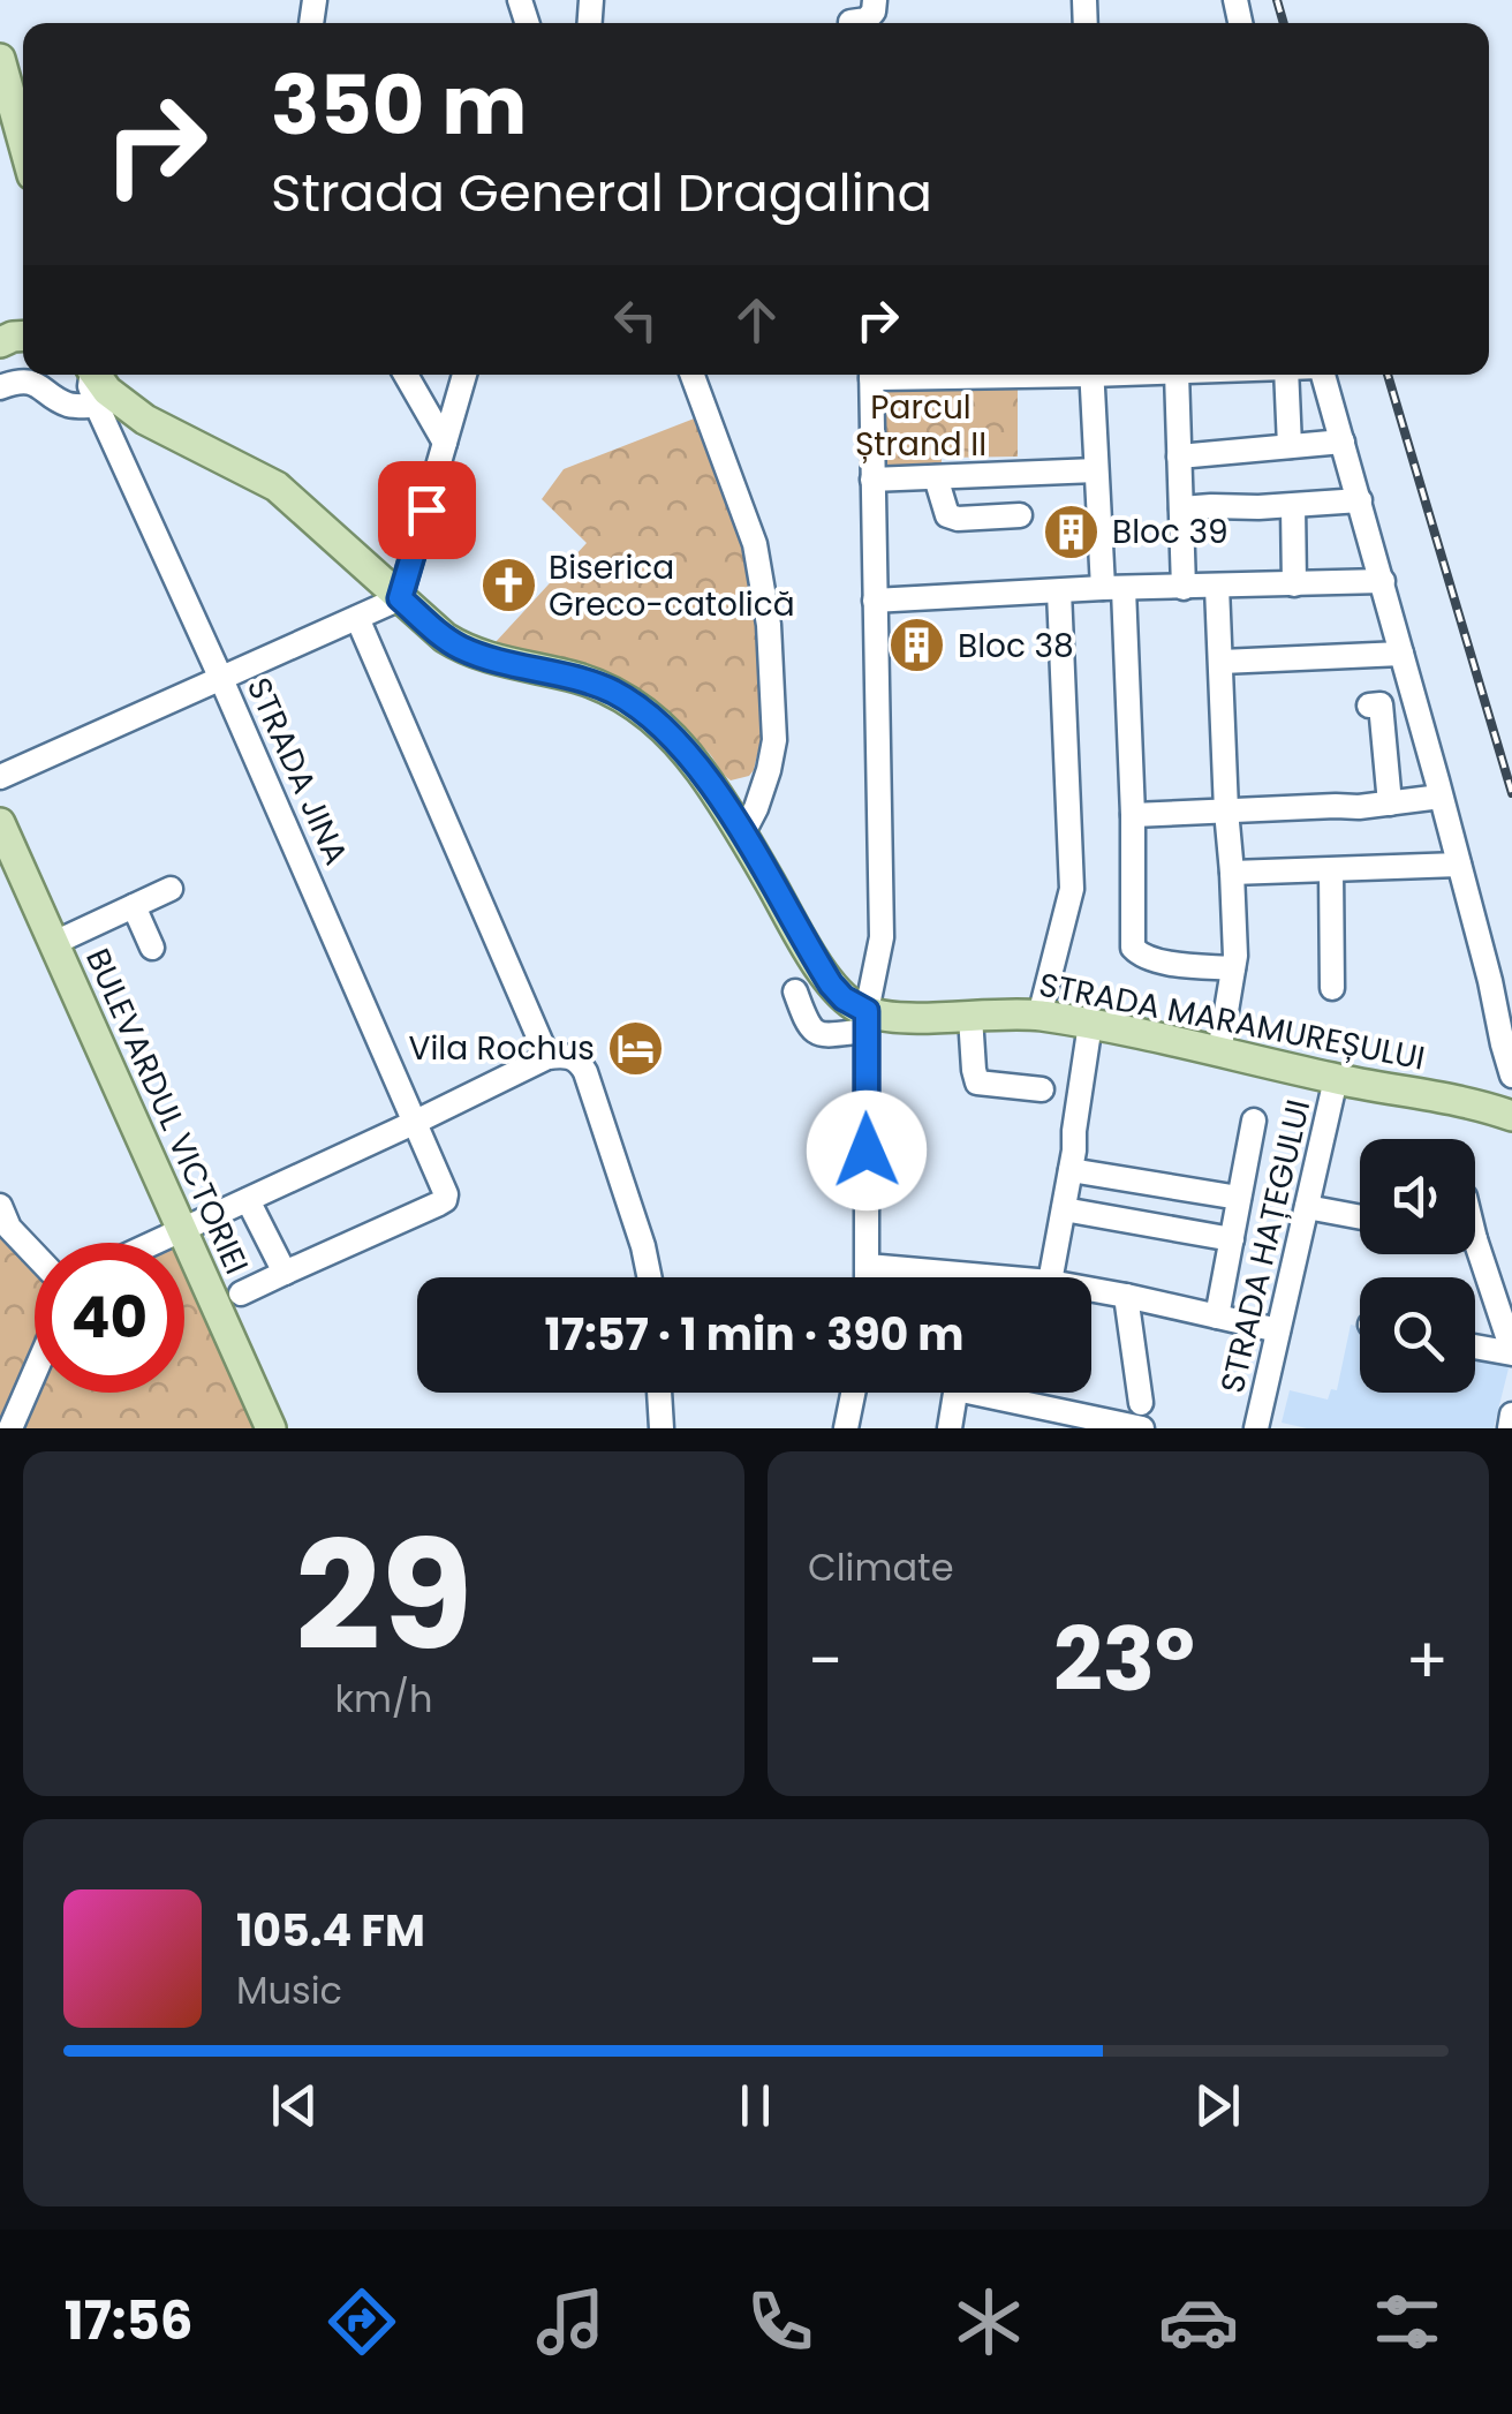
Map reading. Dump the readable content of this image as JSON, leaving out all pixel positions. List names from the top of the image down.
{
  "streets": {
    "main road": ["STRADA MARAMUREȘULUI", "BULEVARDUL VICTORIEI"],
    "street": ["STRADA JINA", "STRADA HAȚEGULUI"]
  },
  "crossings": [
    ["STRADA MARAMUREȘULUI", "STRADA HAȚEGULUI"]
  ],
  "parks": ["Parcul Ștrand II"],
  "places": {
    "building": ["Bloc 39", "Bloc 38"],
    "church": ["Biserica Greco-catolică"],
    "hotel": ["Vila Rochus"]
  },
  "page": {
    "turn": ["350 m", "Strada General Dragalina"],
    "limit": "40",
    "trip": "17:57 · 1 min · 390 m",
    "tile": [
      ["29", "km/h"],
      "Climate"
    ],
    "heat": ["−", "23°", "+"],
    "song": ["105.4 FM", "Music"],
    "tabs": "17:56"
  }
}
